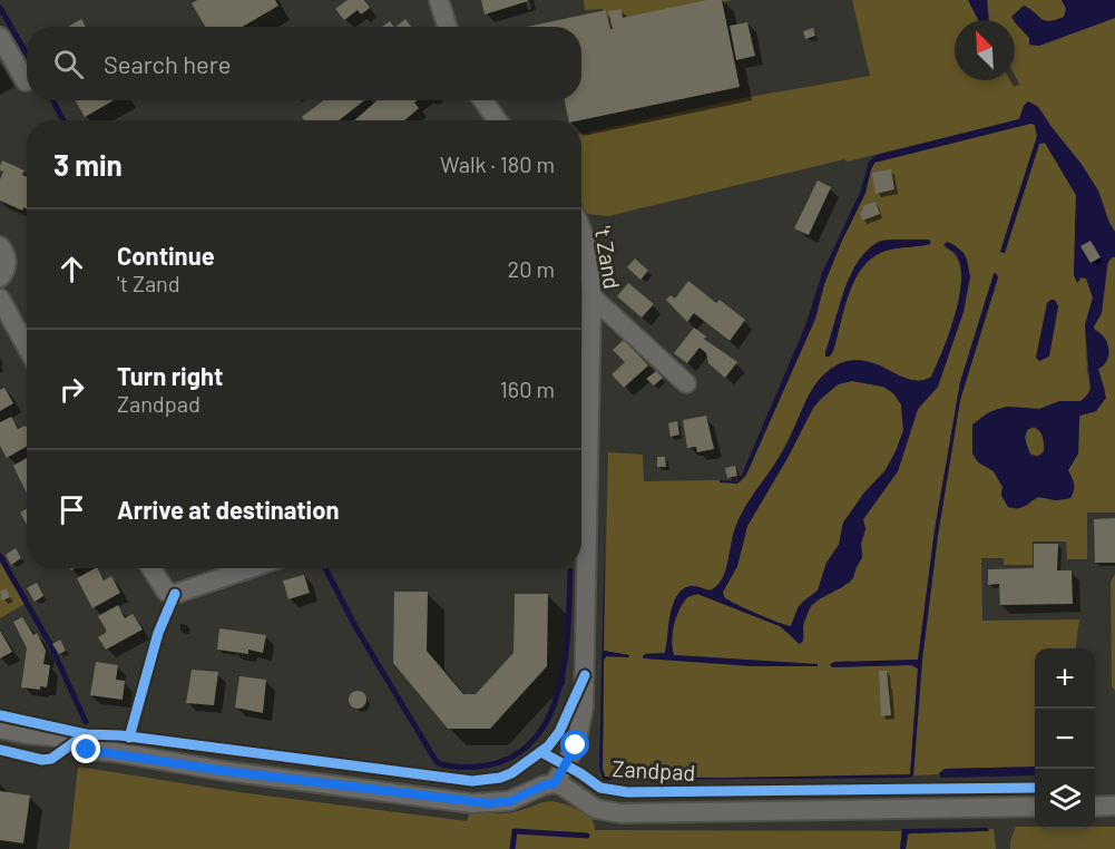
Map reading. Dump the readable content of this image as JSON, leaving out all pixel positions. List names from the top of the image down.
{
  "streets": {
    "street": ["'t Zand", "Zandpad"]
  },
  "crossings": [
    ["'t Zand", "Zandpad"]
  ],
  "north": "top left",
  "page": {
    "search": "Search here",
    "heading": ["3 min", "Walk · 180 m"],
    "list": [
      ["Continue", "'t Zand", "20 m"],
      ["Turn right", "Zandpad", "160 m"],
      "Arrive at destination"
    ],
    "map_buttons": ["+", "−"]
  }
}
